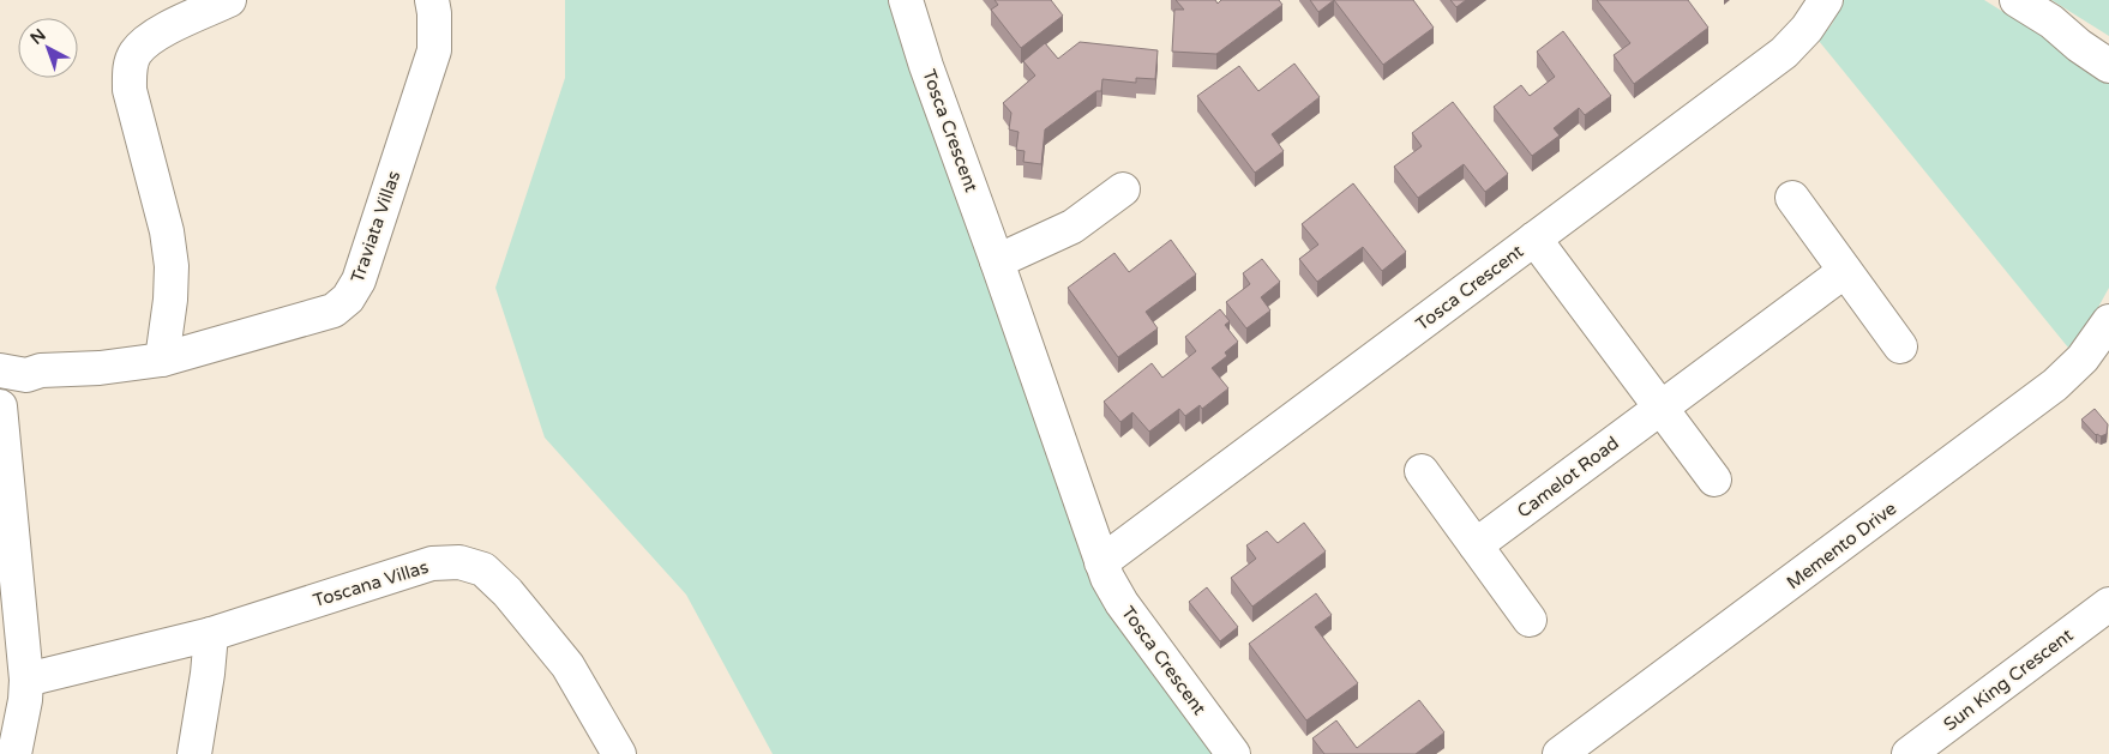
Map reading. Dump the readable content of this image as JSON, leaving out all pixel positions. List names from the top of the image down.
{
  "streets": {
    "street": [
      "Tosca Crescent",
      "Traviata Villas",
      "Camelot Road",
      "Memento Drive",
      "Toscana Villas",
      "Sun King Crescent"
    ]
  },
  "north": "top left"
}
